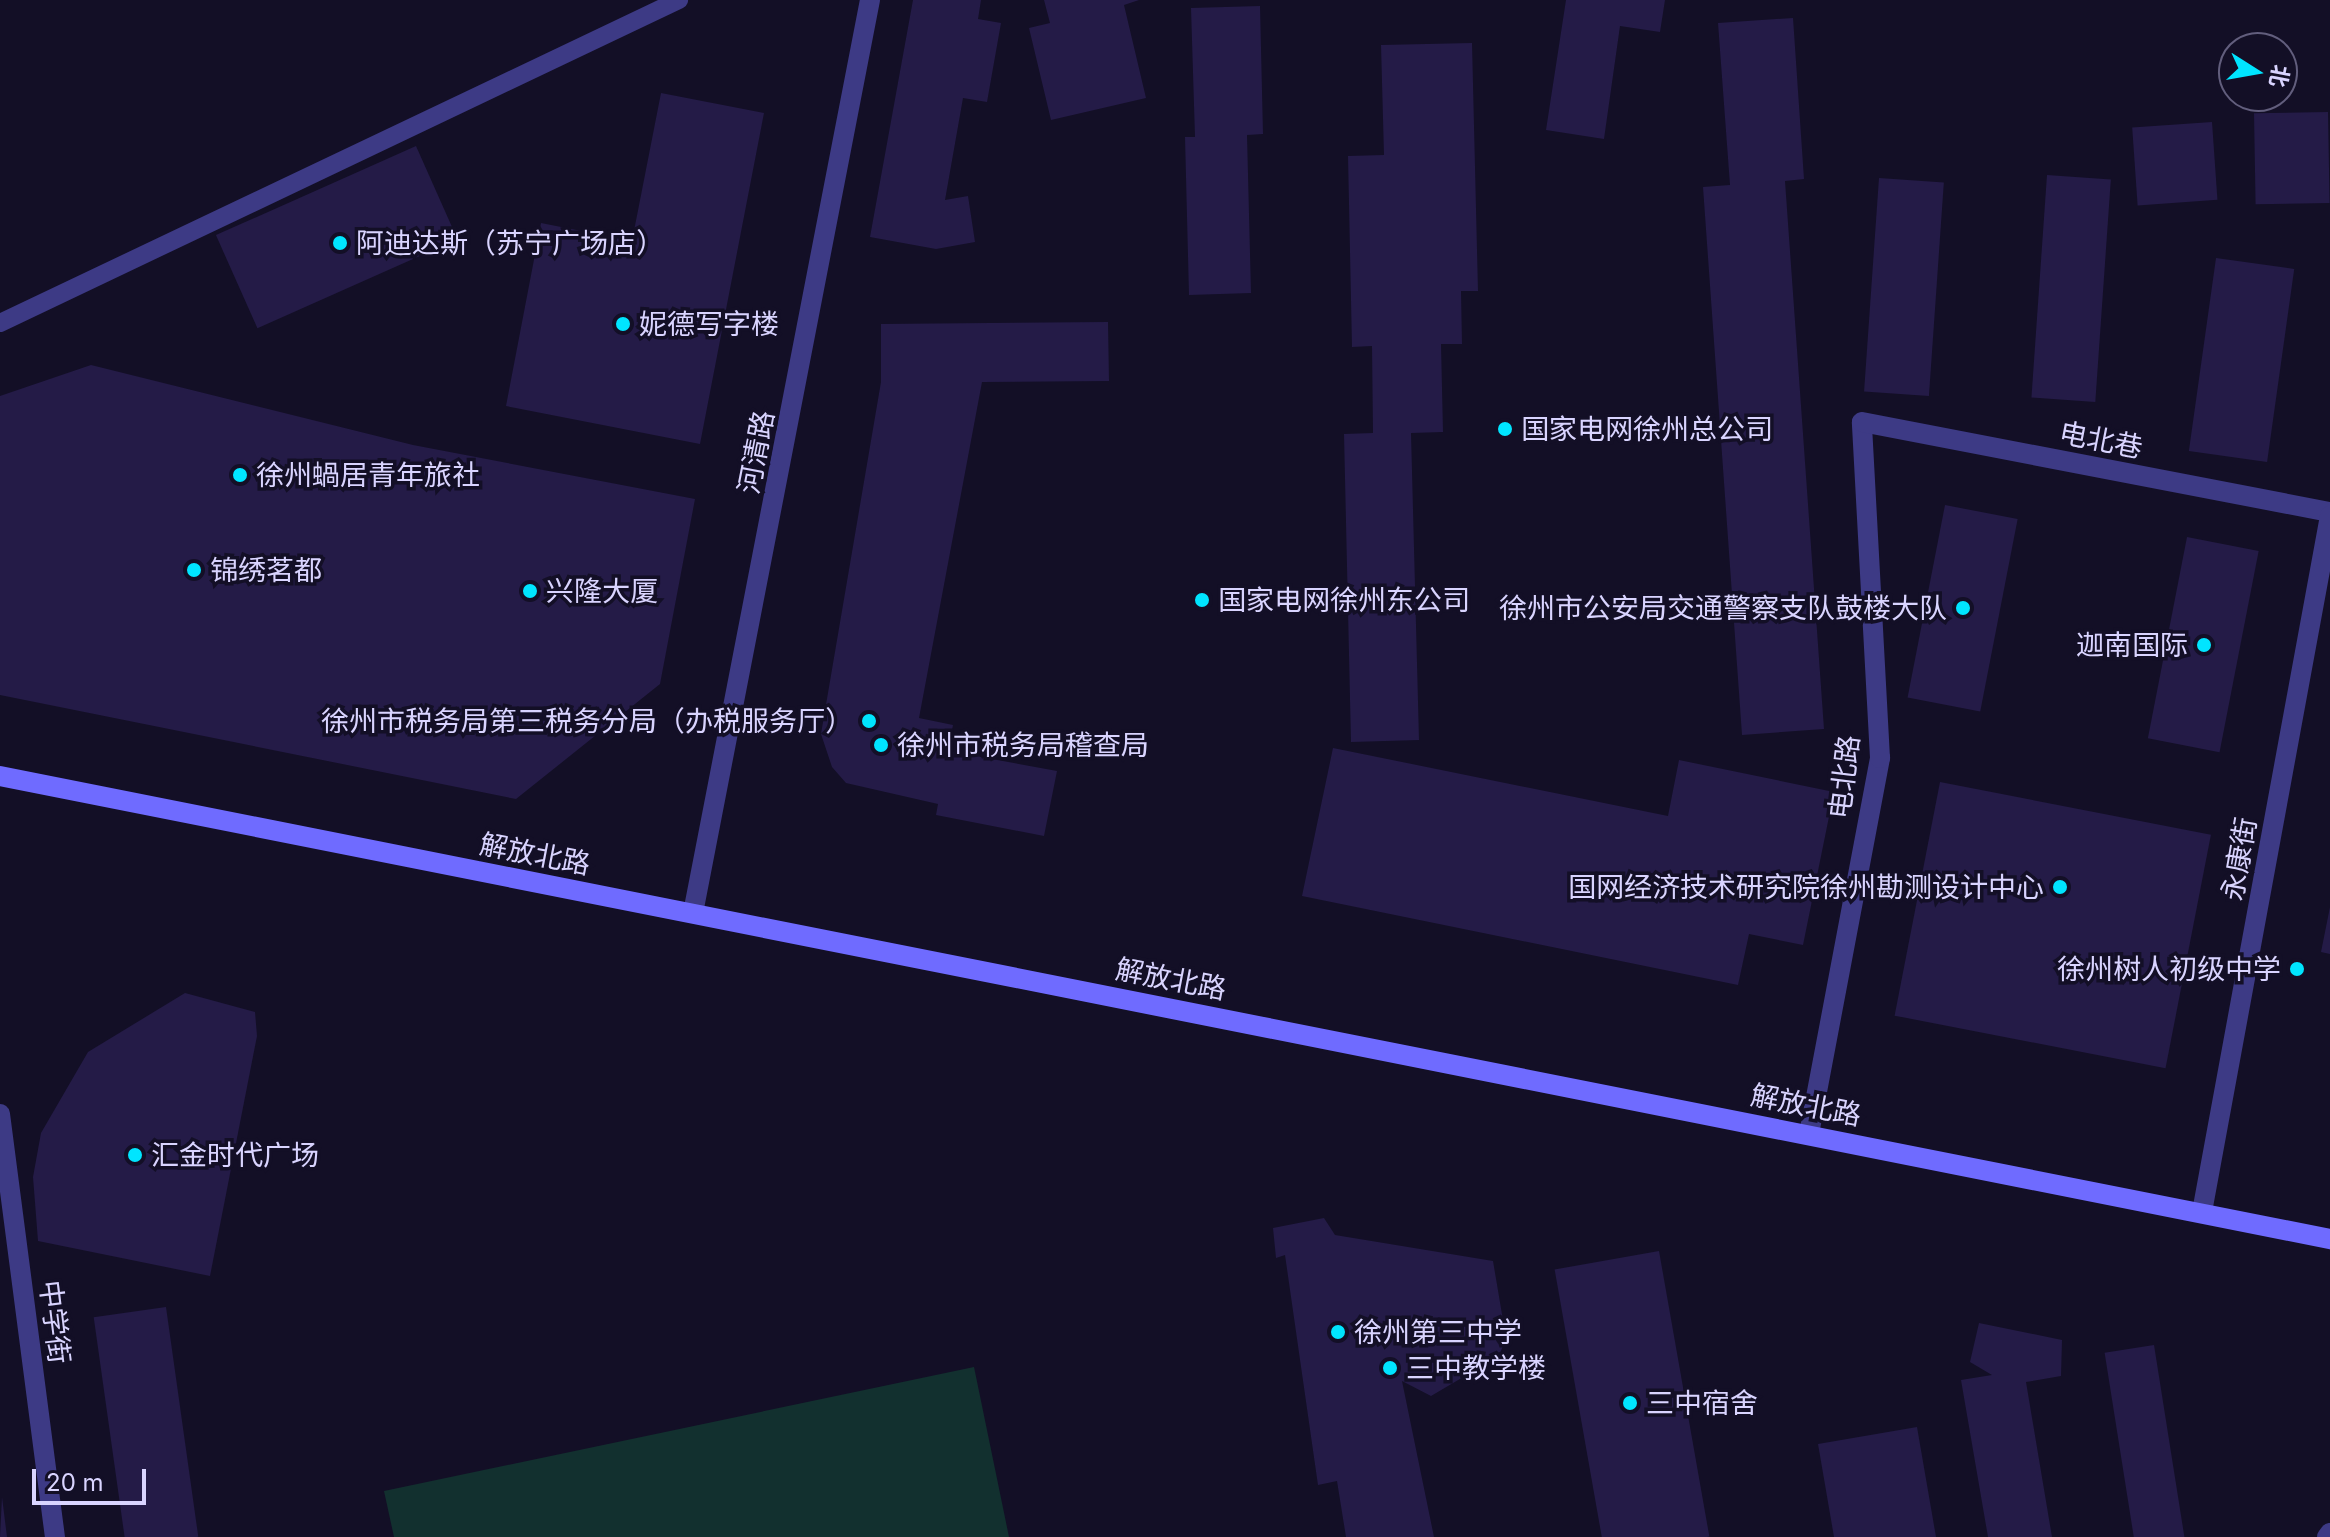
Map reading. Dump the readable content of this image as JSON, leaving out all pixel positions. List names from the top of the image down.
{
  "streets": {
    "main road": ["解放北路"],
    "street": [
      "电北巷",
      "河清路",
      "电北路",
      "永康街",
      "中学街"
    ]
  },
  "crossings": [
    ["电北巷", "电北路"],
    ["电北巷", "永康街"],
    ["河清路", "解放北路"],
    ["电北路", "解放北路"],
    ["解放北路", "永康街"]
  ],
  "places": [
    "阿迪达斯（苏宁广场店）",
    "妮德写字楼",
    "国家电网徐州总公司",
    "徐州蝸居青年旅社",
    "锦绣茗都",
    "兴隆大厦",
    "国家电网徐州东公司",
    "徐州市公安局交通警察支队鼓楼大队",
    "迦南国际",
    "徐州市税务局第三税务分局（办税服务厅）",
    "徐州市税务局稽查局",
    "国网经济技术研究院徐州勘测设计中心",
    "徐州树人初级中学",
    "汇金时代广场",
    "徐州第三中学",
    "三中教学楼",
    "三中宿舍"
  ],
  "scale_bar": "20 m",
  "north": "right"
}
